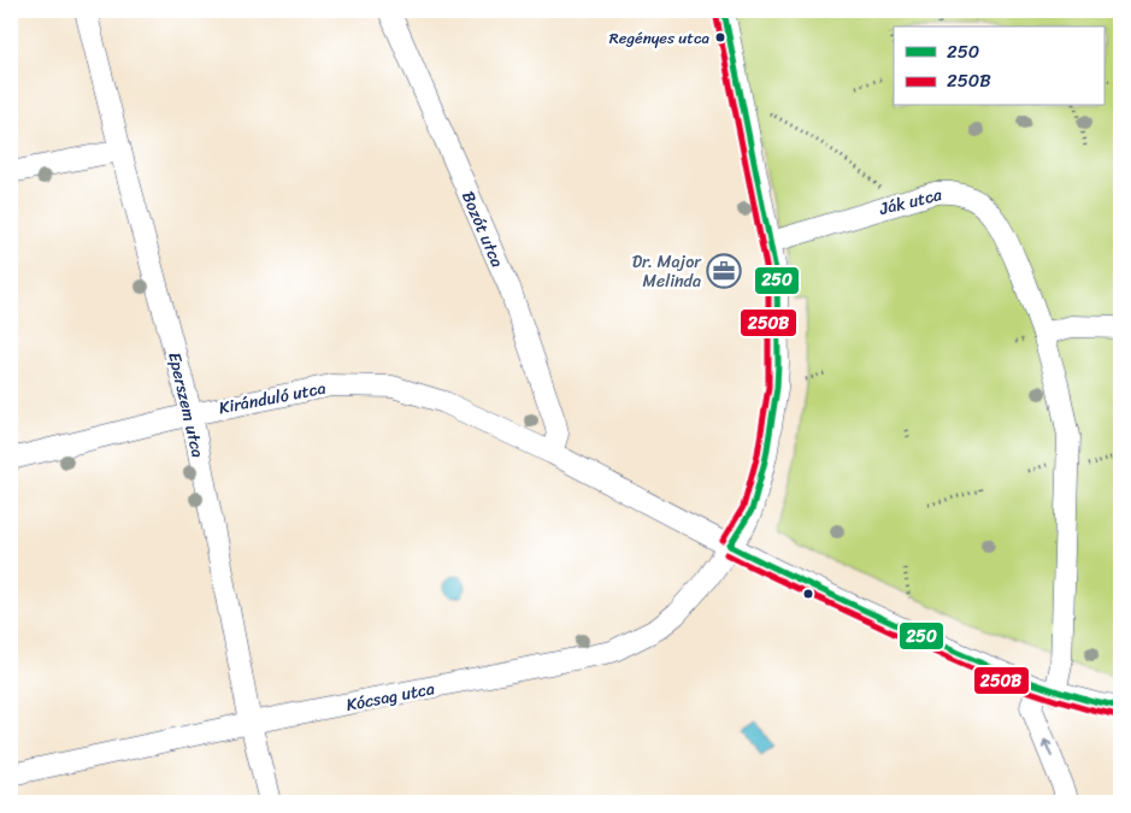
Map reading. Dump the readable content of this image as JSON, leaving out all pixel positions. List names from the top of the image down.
{
  "streets": {
    "street": [
      "Ják utca",
      "Bozót utca",
      "Kiránduló utca",
      "Eperszem utca",
      "Kócsag utca"
    ]
  },
  "crossings": [
    ["Ják utca", "Kiránduló utca"],
    ["Bozót utca", "Kiránduló utca"],
    ["Kiránduló utca", "Eperszem utca"],
    ["Kiránduló utca", "Kócsag utca"],
    ["Eperszem utca", "Kócsag utca"]
  ],
  "places": {
    "other": ["Regényes utca"],
    "office": ["Dr. Major Melinda"]
  },
  "lines": ["transit line 250", "transit line 250B"],
  "legend": ["250", "250B"]
}
